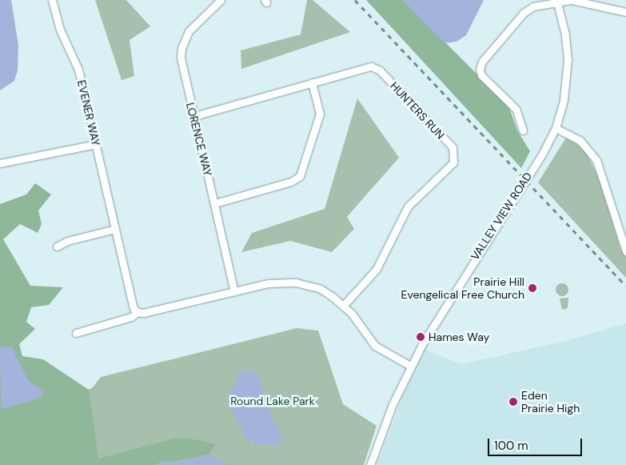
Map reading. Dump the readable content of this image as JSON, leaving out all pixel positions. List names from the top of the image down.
{
  "streets": {
    "street": [
      "HUNTERS RUN",
      "EVENER WAY",
      "LORENCE WAY",
      "VALLEY VIEW ROAD"
    ]
  },
  "crossings": [
    ["HUNTERS RUN", "LORENCE WAY"]
  ],
  "parks": ["Round Lake Park"],
  "places": ["Prairie Hill Evengelical Free Church", "Hames Way", "Eden Prairie High"],
  "scale_bar": "100 m"
}
